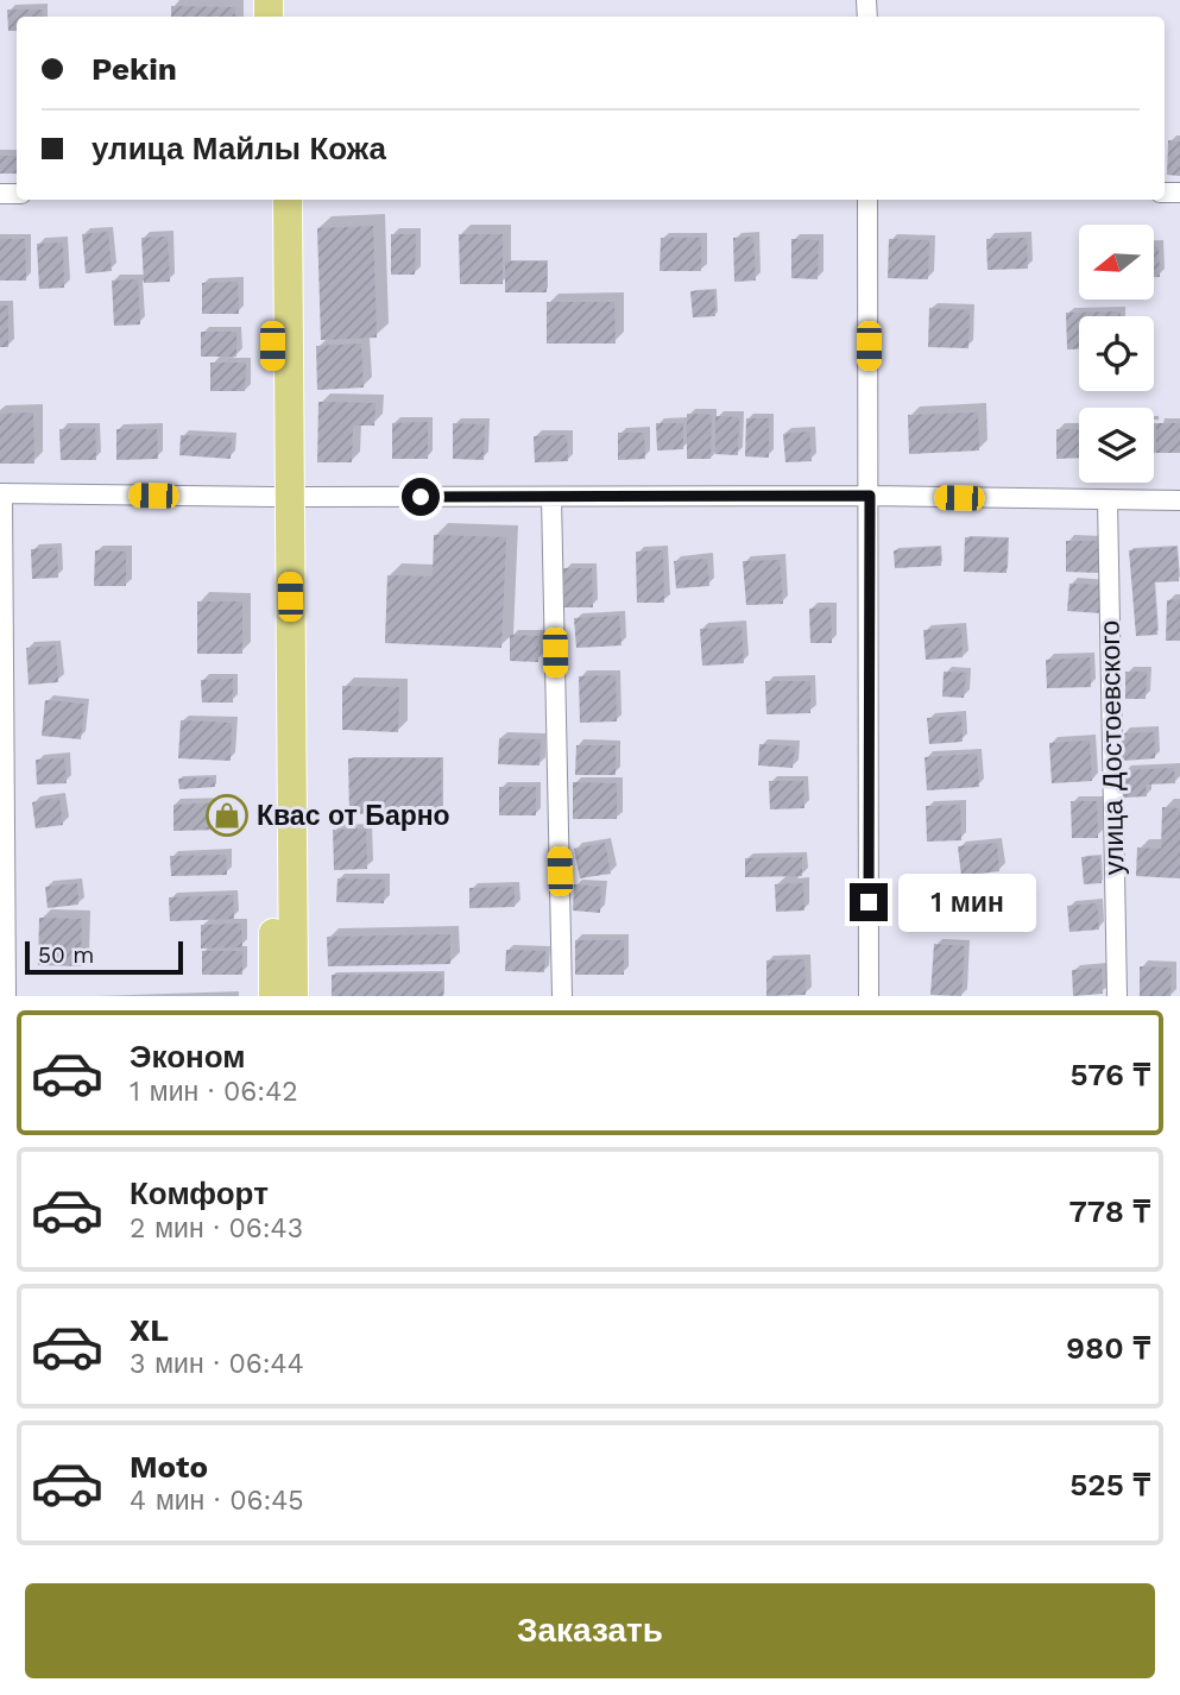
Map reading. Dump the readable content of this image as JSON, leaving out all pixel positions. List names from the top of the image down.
{
  "streets": {
    "street": ["улица Достоевского"]
  },
  "places": {
    "shop": ["Квас от Барно"]
  },
  "scale_bar": "50 m",
  "north": "left",
  "page": {
    "banner": ["Pekin", "улица Майлы Кожа"],
    "bubble": "1 мин",
    "scale": "50 m",
    "list": [
      {
        "name": "Эконом",
        "note": "1 мин · 06:42",
        "value": "576 ₸"
      },
      {
        "name": "Комфорт",
        "note": "2 мин · 06:43",
        "value": "778 ₸"
      },
      {
        "name": "XL",
        "note": "3 мин · 06:44",
        "value": "980 ₸"
      },
      {
        "name": "Moto",
        "note": "4 мин · 06:45",
        "value": "525 ₸"
      }
    ],
    "buttons": "Заказать"
  }
}
